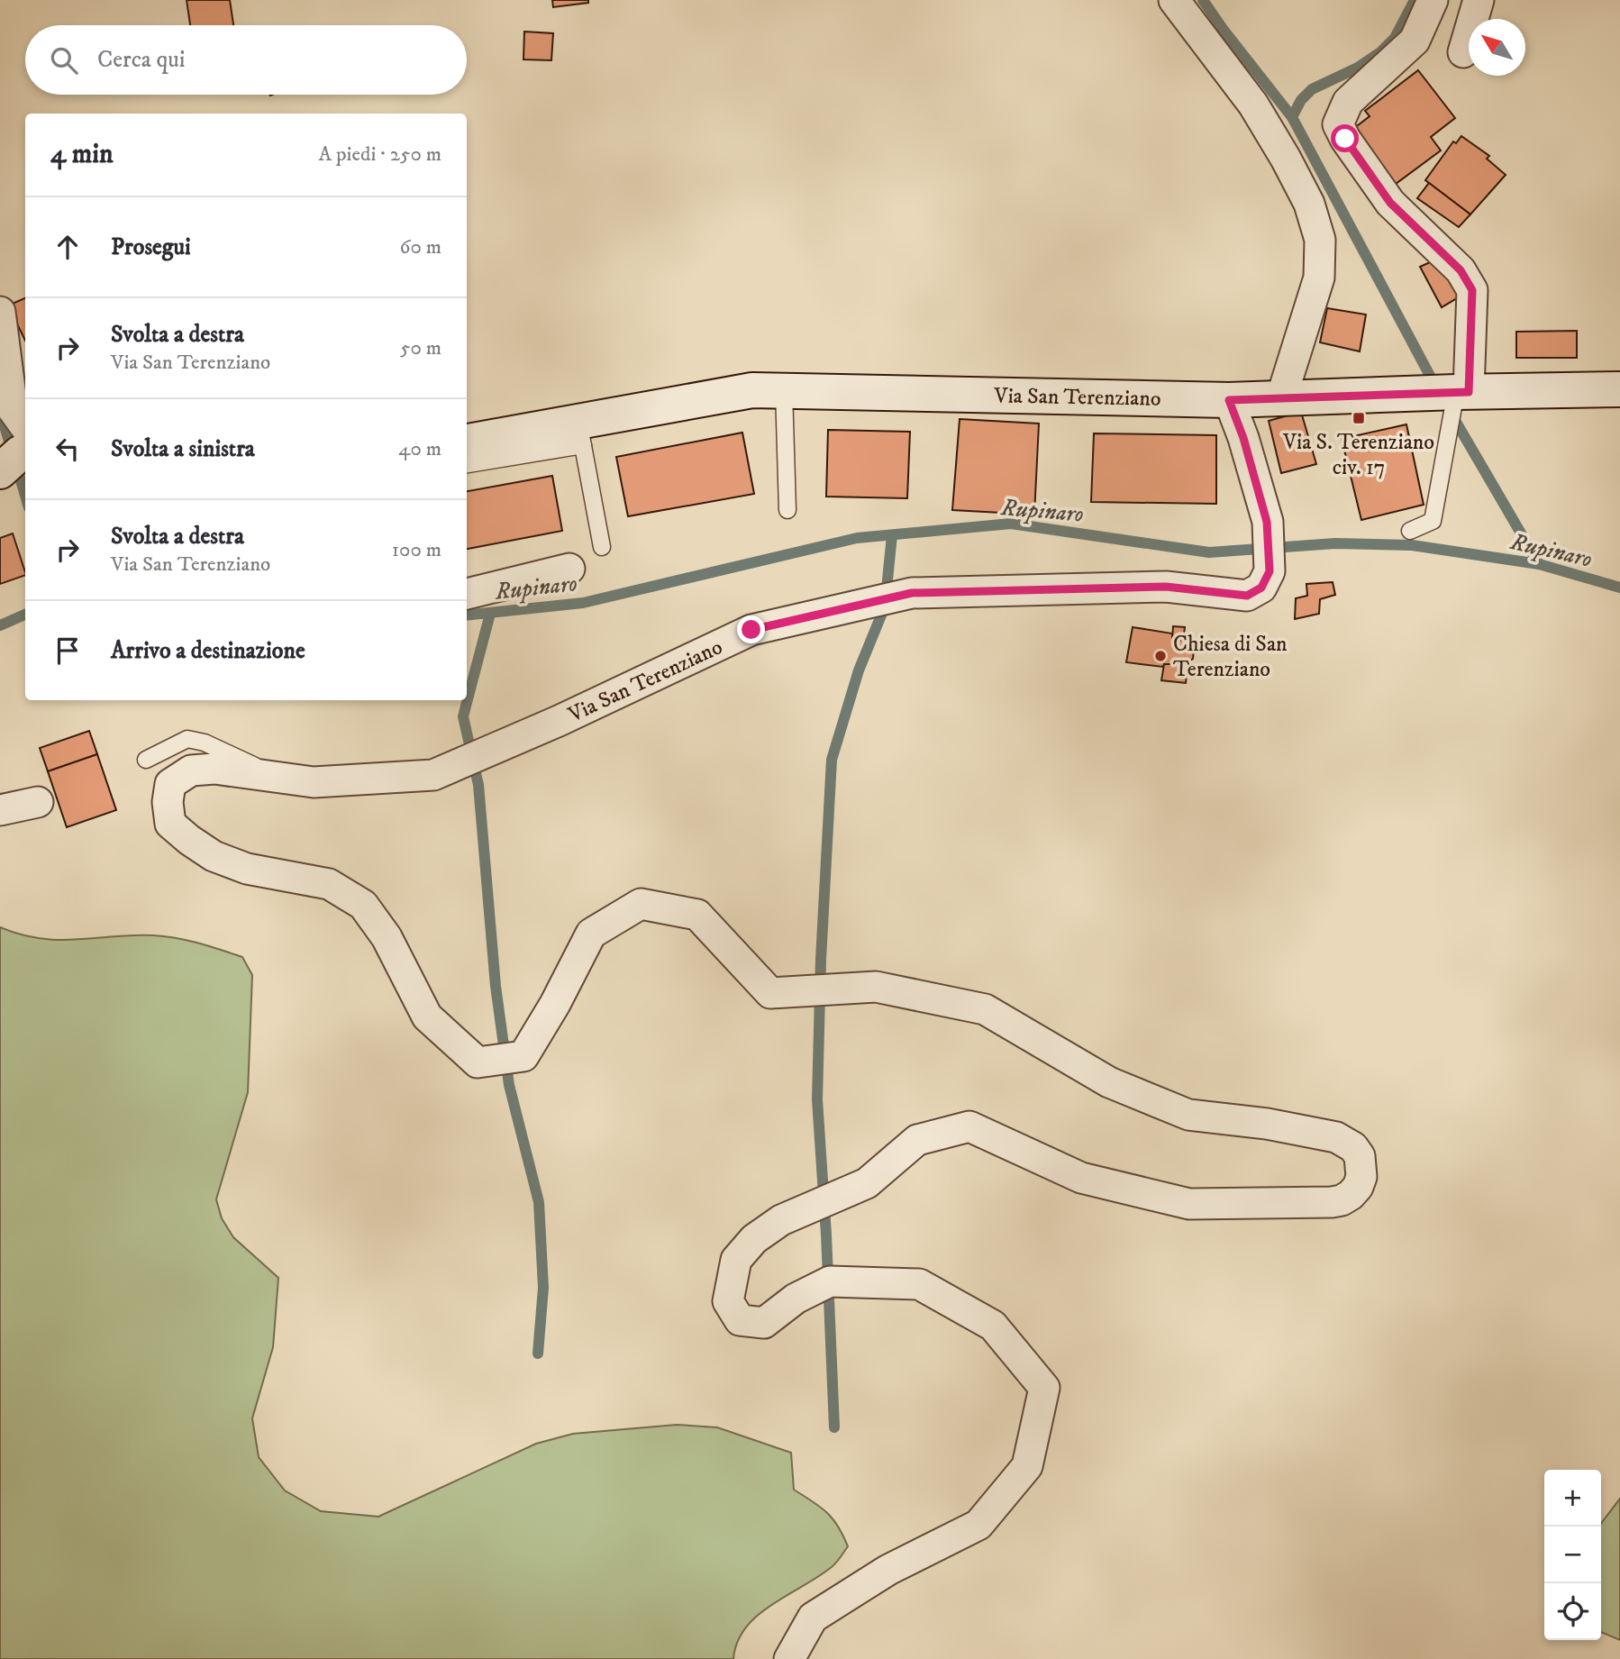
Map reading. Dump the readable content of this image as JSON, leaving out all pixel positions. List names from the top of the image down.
{
  "streets": {
    "street": ["Via San Terenziano"]
  },
  "water": ["Rupinaro"],
  "places": {
    "transit": ["Via S. Terenziano civ. 17"],
    "other": ["Chiesa di San Terenziano"]
  },
  "north": "top left",
  "page": {
    "search": "Cerca qui",
    "heading": ["4 min", "A piedi · 250 m"],
    "list": [
      ["Prosegui", "60 m"],
      ["Svolta a destra", "Via San Terenziano", "50 m"],
      ["Svolta a sinistra", "40 m"],
      ["Svolta a destra", "Via San Terenziano", "100 m"],
      "Arrivo a destinazione"
    ],
    "map_buttons": ["+", "−"]
  }
}
